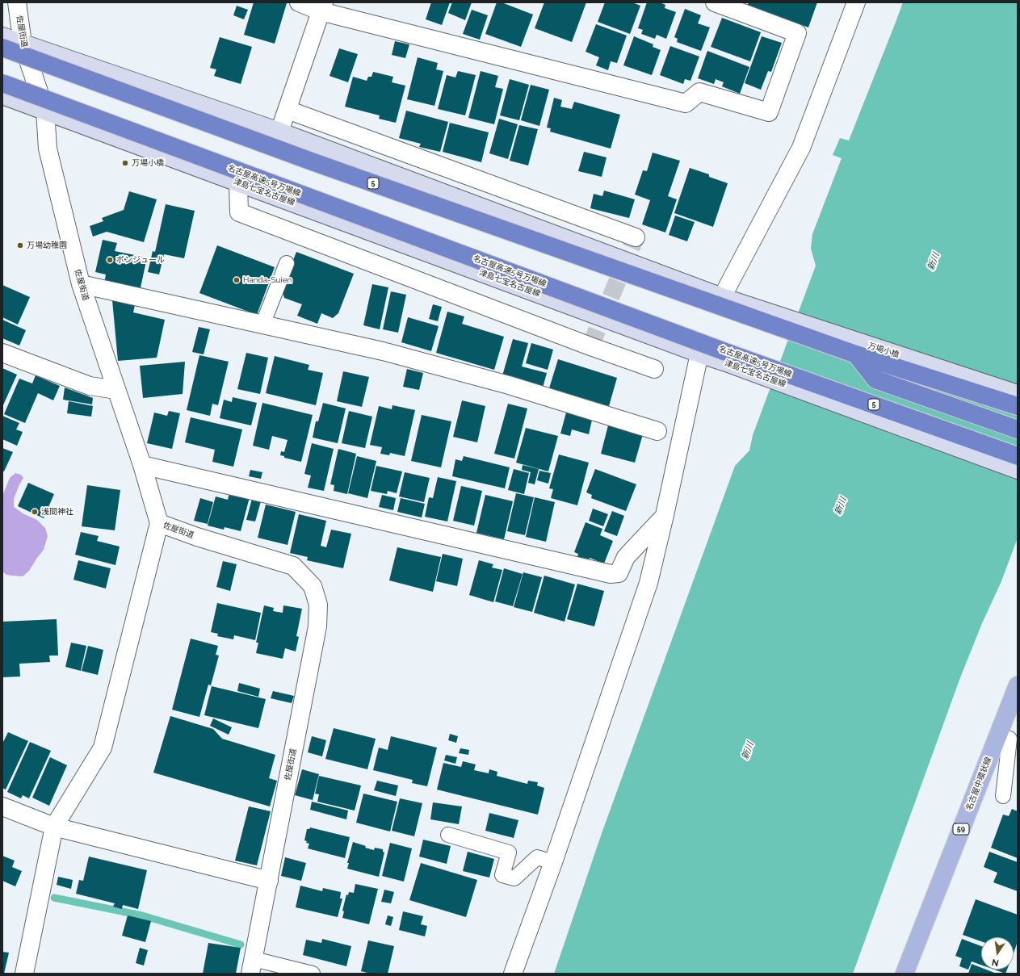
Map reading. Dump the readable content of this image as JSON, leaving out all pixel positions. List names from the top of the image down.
{
  "streets": {
    "highway": ["名古屋高速5号万場線", "5"],
    "main road": [
      "津島七宝名古屋線",
      "万場小橋",
      "名古屋中環状線",
      "59"
    ],
    "street": ["佐屋街道"]
  },
  "crossings": [
    ["佐屋街道", "津島七宝名古屋線"]
  ],
  "water": ["新川"],
  "places": [
    "万場小橋",
    "万場幼稚園",
    "ボンジュール",
    "Handa-Suien",
    "浅間神社"
  ],
  "north": "bottom"
}
